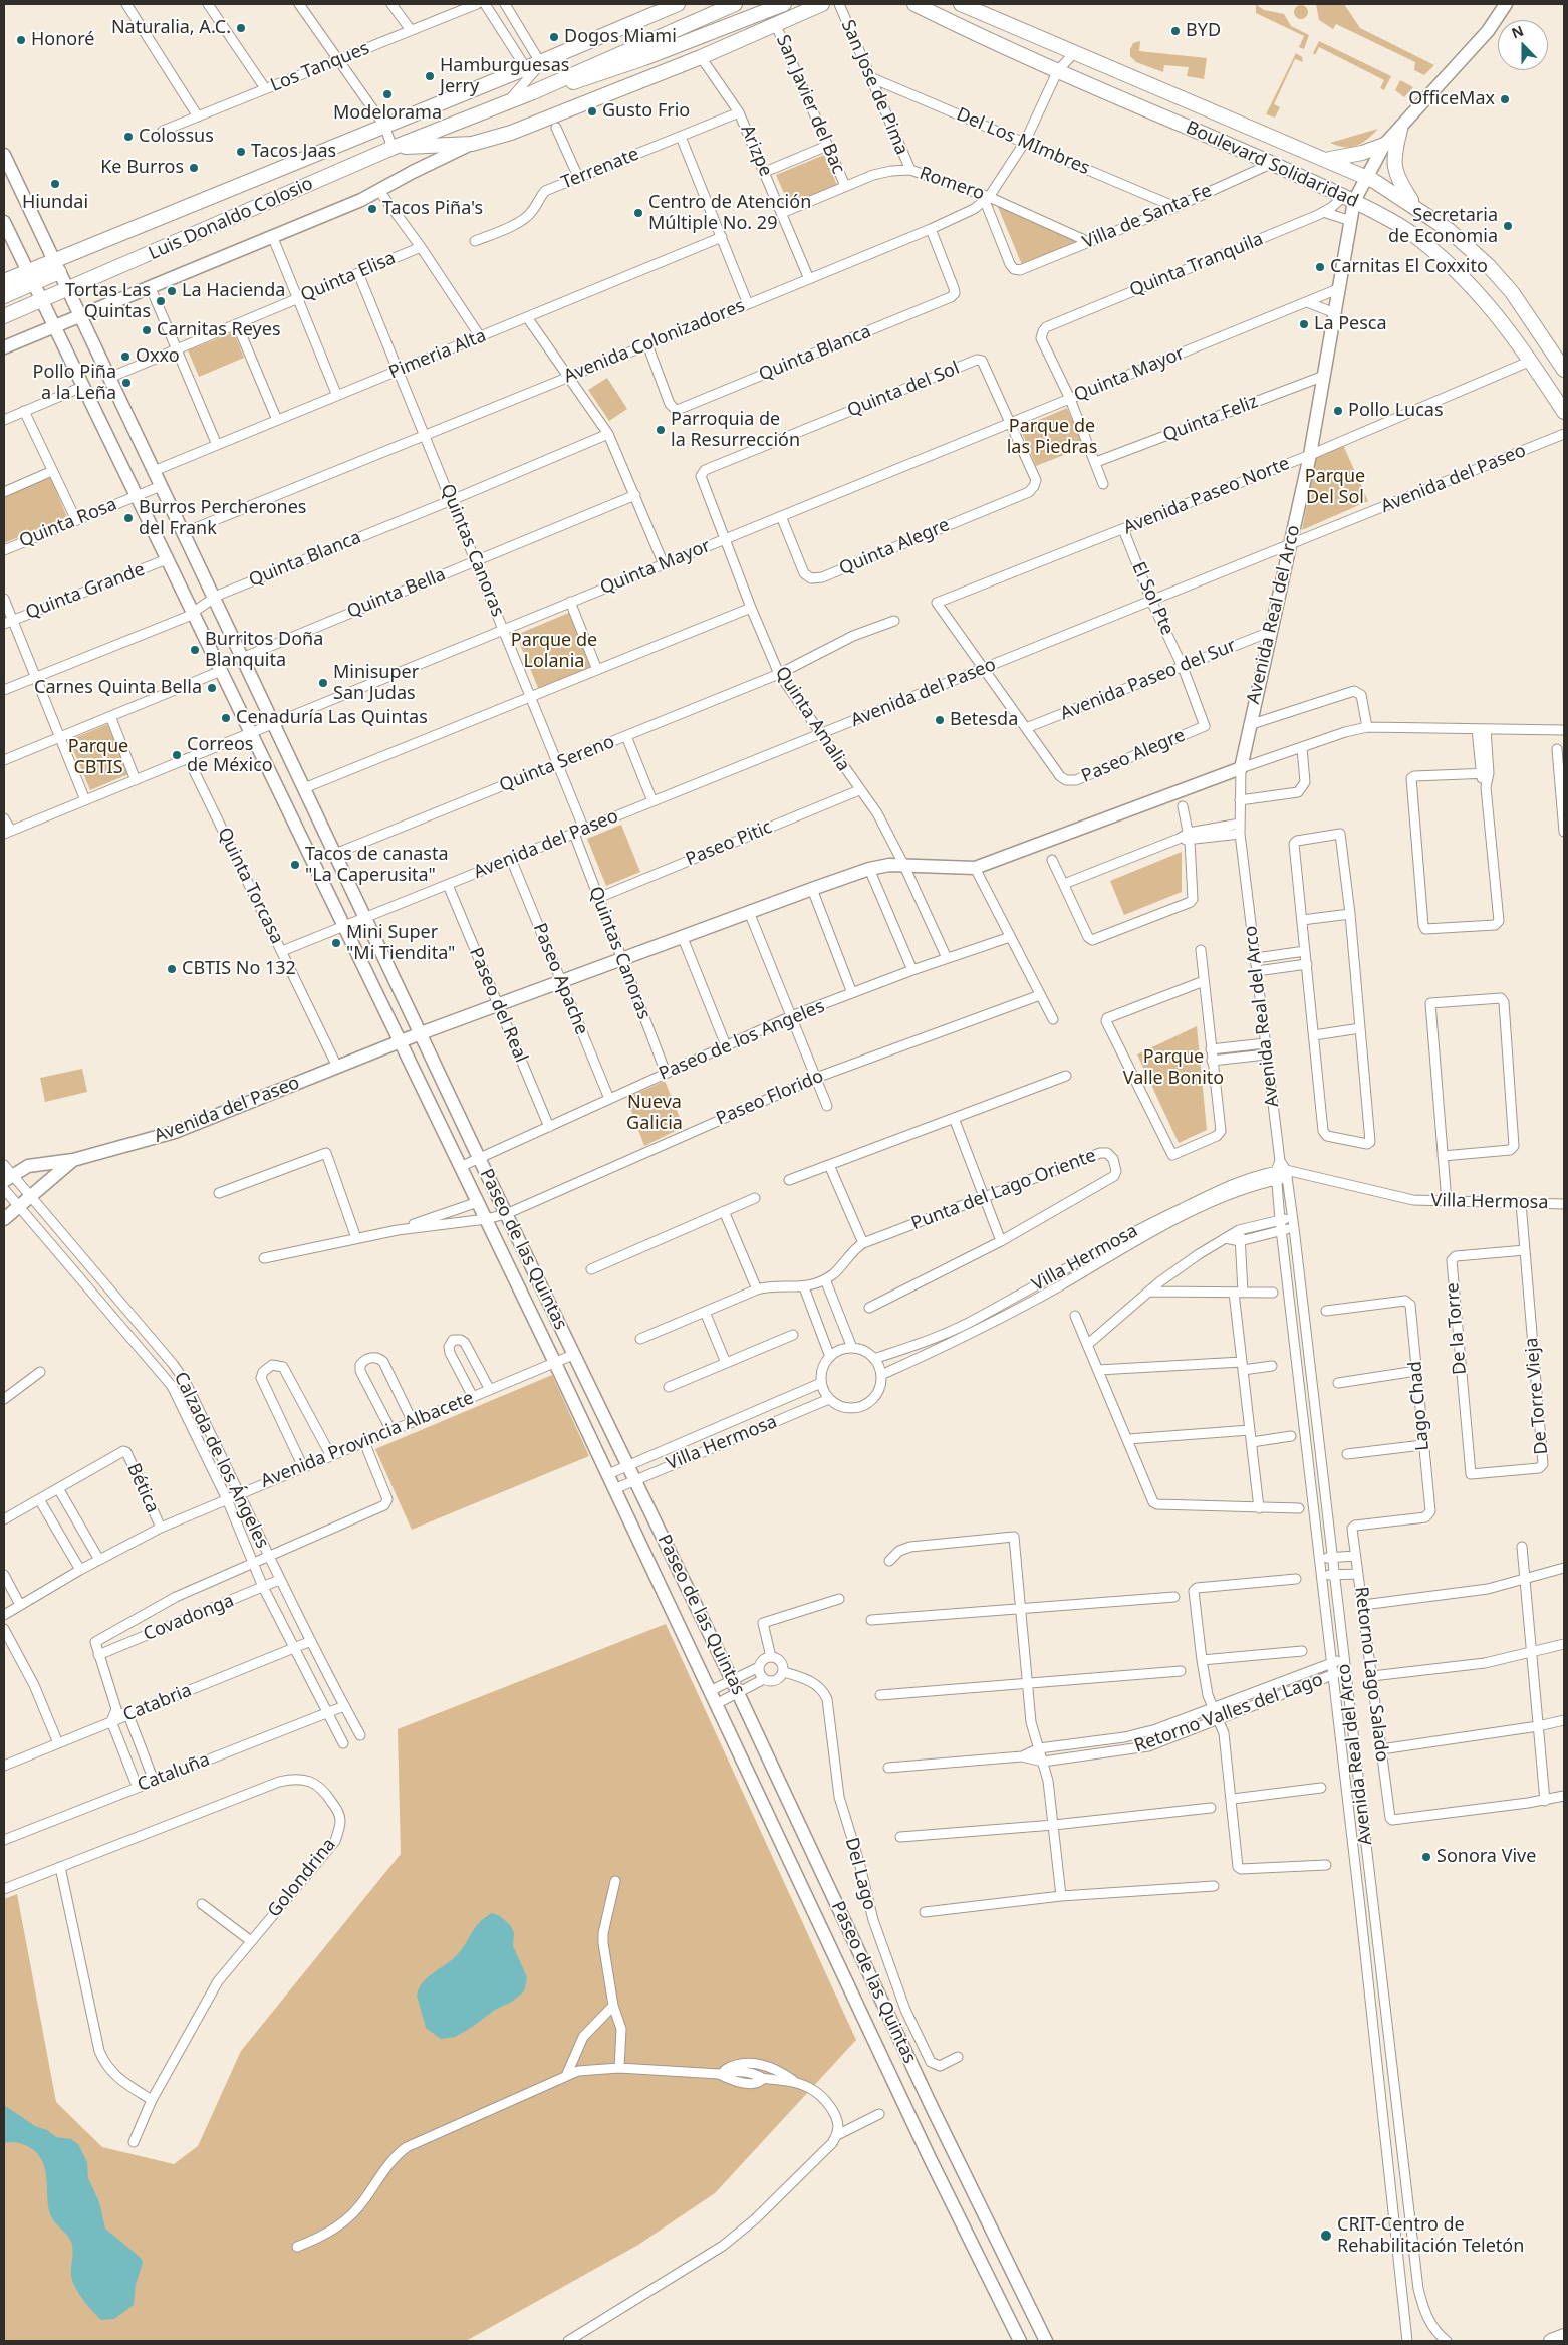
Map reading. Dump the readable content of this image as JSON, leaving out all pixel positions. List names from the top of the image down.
{
  "streets": {
    "main road": [
      "Boulevard Solidaridad",
      "Luis Donaldo Colosio",
      "Avenida del Paseo",
      "Avenida Real del Arco",
      "Paseo de las Quintas"
    ],
    "street": [
      "Los Tanques",
      "San Jose de Pima",
      "San Javier del Bac",
      "Del Los MImbres",
      "Arizpe",
      "Terrenate",
      "Romero",
      "Villa de Santa Fe",
      "Quinta Tranquila",
      "Quinta Elisa",
      "Avenida Colonizadores",
      "Quinta Blanca",
      "Pimeria Alta",
      "Quinta Mayor",
      "Quinta del Sol",
      "Quinta Feliz",
      "Avenida Paseo Norte",
      "Quinta Rosa",
      "Quinta Alegre",
      "Quintas Canoras",
      "Quinta Grande",
      "Quinta Bella",
      "El Sol Pte",
      "Avenida Paseo del Sur",
      "Quinta Amalia",
      "Paseo Alegre",
      "Quinta Sereno",
      "Paseo Pitic",
      "Quinta Torcasa",
      "Paseo Apache",
      "Paseo del Real",
      "Paseo de los Angeles",
      "Paseo Florido",
      "Punta del Lago Oriente",
      "Villa Hermosa",
      "De la Torre",
      "De Torre Vieja",
      "Lago Chad",
      "Avenida Provincia Albacete",
      "Calzada de los Ángeles",
      "Bética",
      "Covadonga",
      "Retorno Lago Salado",
      "Catabria",
      "Retorno Valles del Lago",
      "Cataluña",
      "Del Lago",
      "Golondrina"
    ]
  },
  "crossings": [
    ["San Jose de Pima", "Del Los MImbres"],
    ["San Jose de Pima", "Romero"],
    ["San Javier del Bac", "Romero"],
    ["Del Los MImbres", "Villa de Santa Fe"],
    ["Del Los MImbres", "Avenida Colonizadores"],
    ["Arizpe", "Terrenate"],
    ["Arizpe", "Romero"],
    ["Arizpe", "Avenida Colonizadores"],
    ["Boulevard Solidaridad", "Villa de Santa Fe"],
    ["Boulevard Solidaridad", "Quinta Tranquila"],
    ["Boulevard Solidaridad", "Avenida Colonizadores"],
    ["Boulevard Solidaridad", "Avenida Paseo Norte"],
    ["Boulevard Solidaridad", "Avenida Real del Arco"],
    ["Romero", "Villa de Santa Fe"],
    ["Romero", "Avenida Colonizadores"],
    ["Villa de Santa Fe", "Avenida Colonizadores"],
    ["Luis Donaldo Colosio", "Paseo de las Quintas"],
    ["Quinta Tranquila", "Quinta Mayor"],
    ["Quinta Tranquila", "Avenida Real del Arco"],
    ["Quinta Elisa", "Quintas Canoras"],
    ["Quinta Elisa", "Paseo de las Quintas"],
    ["Avenida Colonizadores", "Quinta Blanca"],
    ["Avenida Colonizadores", "Quintas Canoras"],
    ["Avenida Colonizadores", "Paseo de las Quintas"],
    ["Quinta Blanca", "Quintas Canoras"],
    ["Quinta Blanca", "Paseo de las Quintas"],
    ["Pimeria Alta", "Quintas Canoras"],
    ["Pimeria Alta", "Paseo de las Quintas"],
    ["Quinta Mayor", "Quinta del Sol"],
    ["Quinta Mayor", "Quinta Alegre"],
    ["Quinta Mayor", "Quintas Canoras"],
    ["Quinta Mayor", "Avenida Real del Arco"],
    ["Quinta Mayor", "Quinta Amalia"],
    ["Quinta Mayor", "Quinta Torcasa"],
    ["Quinta Mayor", "Paseo de las Quintas"],
    ["Quinta del Sol", "Quinta Alegre"],
    ["Quinta del Sol", "Quinta Amalia"],
    ["Quinta Feliz", "Avenida Real del Arco"],
    ["Avenida del Paseo", "Quintas Canoras"],
    ["Avenida del Paseo", "El Sol Pte"],
    ["Avenida del Paseo", "Avenida Real del Arco"],
    ["Avenida del Paseo", "Quinta Amalia"],
    ["Avenida del Paseo", "Paseo Alegre"],
    ["Avenida del Paseo", "Quinta Torcasa"],
    ["Avenida del Paseo", "Paseo Apache"],
    ["Avenida del Paseo", "Paseo del Real"],
    ["Avenida del Paseo", "Paseo de las Quintas"],
    ["Avenida del Paseo", "Calzada de los Ángeles"],
    ["Avenida Paseo Norte", "El Sol Pte"],
    ["Avenida Paseo Norte", "Avenida Real del Arco"],
    ["Avenida Paseo Norte", "Paseo Alegre"],
    ["Quinta Rosa", "Paseo de las Quintas"],
    ["Quintas Canoras", "Quinta Bella"],
    ["Quintas Canoras", "Quinta Sereno"],
    ["Quintas Canoras", "Paseo Pitic"],
    ["Quintas Canoras", "Paseo de los Angeles"],
    ["Quinta Grande", "Paseo de las Quintas"],
    ["Quinta Bella", "Paseo de las Quintas"],
    ["El Sol Pte", "Avenida Paseo del Sur"],
    ["El Sol Pte", "Paseo Alegre"],
    ["Avenida Real del Arco", "Avenida Paseo del Sur"],
    ["Avenida Real del Arco", "Villa Hermosa"],
    ["Avenida Real del Arco", "Retorno Valles del Lago"],
    ["Avenida Paseo del Sur", "Paseo Alegre"],
    ["Quinta Amalia", "Quinta Sereno"],
    ["Quinta Amalia", "Paseo Pitic"],
    ["Quinta Amalia", "Paseo de los Angeles"],
    ["Quinta Sereno", "Paseo de las Quintas"],
    ["Paseo Apache", "Paseo de los Angeles"],
    ["Paseo del Real", "Paseo de los Angeles"],
    ["Paseo de los Angeles", "Paseo de las Quintas"],
    ["Paseo Florido", "Paseo de las Quintas"],
    ["Villa Hermosa", "Paseo de las Quintas"],
    ["Paseo de las Quintas", "Avenida Provincia Albacete"],
    ["De la Torre", "De Torre Vieja"],
    ["Lago Chad", "Retorno Lago Salado"],
    ["Avenida Provincia Albacete", "Calzada de los Ángeles"],
    ["Avenida Provincia Albacete", "Bética"],
    ["Calzada de los Ángeles", "Covadonga"],
    ["Calzada de los Ángeles", "Catabria"],
    ["Calzada de los Ángeles", "Cataluña"]
  ],
  "parks": [
    "Parque de las Piedras",
    "Parque Del Sol",
    "Parque de Lolania",
    "Parque CBTIS",
    "Parque Valle Bonito",
    "Nueva Galicia"
  ],
  "places": [
    "Naturalia, A.C.",
    "BYD",
    "Dogos Miami",
    "Honoré",
    "Hamburguesas Jerry",
    "Modelorama",
    "OfficeMax",
    "Gusto Frio",
    "Colossus",
    "Tacos Jaas",
    "Ke Burros",
    "Hiundai",
    "Tacos Piña's",
    "Centro de Atención Múltiple No. 29",
    "Secretaria de Economia",
    "Carnitas El Coxxito",
    "La Hacienda",
    "Tortas Las Quintas",
    "La Pesca",
    "Carnitas Reyes",
    "Oxxo",
    "Pollo Piña a la Leña",
    "Pollo Lucas",
    "Parroquia de la Resurrección",
    "Burros Percherones del Frank",
    "Burritos Doña Blanquita",
    "Minisuper San Judas",
    "Carnes Quinta Bella",
    "Cenaduría Las Quintas",
    "Betesda",
    "Correos de México",
    "Tacos de canasta \"La Caperusita\"",
    "Mini Super \"Mi Tiendita\"",
    "CBTIS No 132",
    "Sonora Vive",
    "CRIT-Centro de Rehabilitación Teletón"
  ],
  "north": "top"
}
